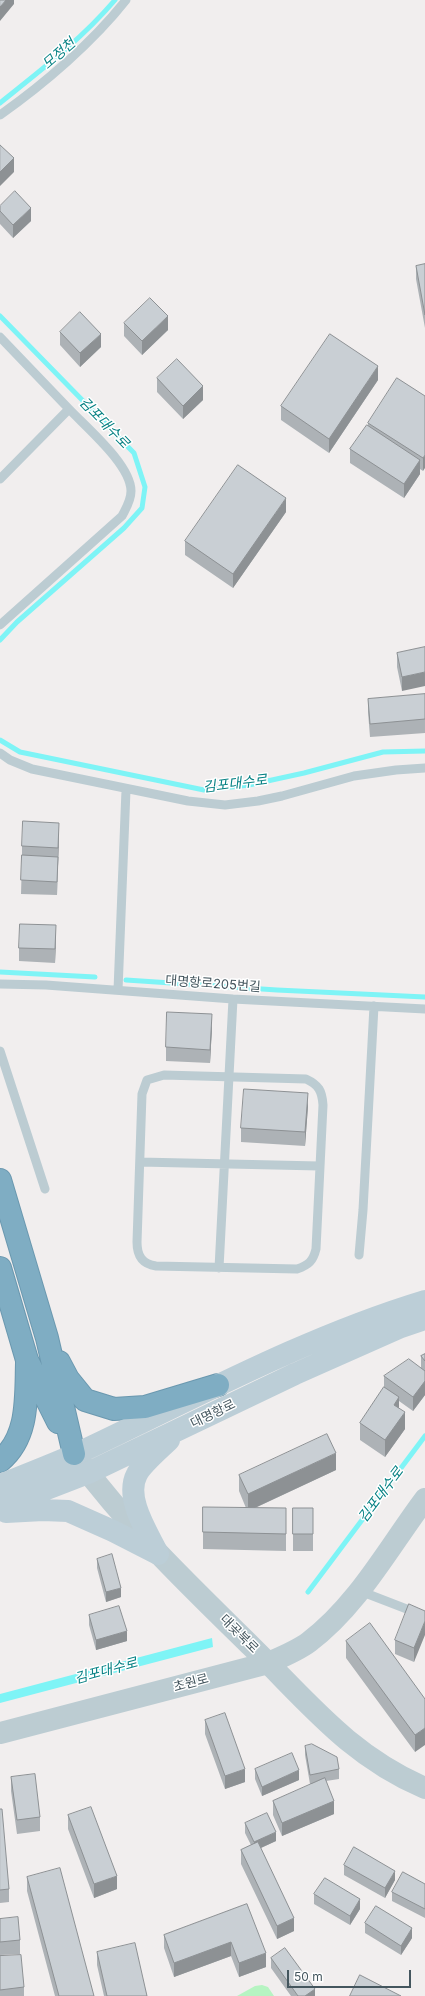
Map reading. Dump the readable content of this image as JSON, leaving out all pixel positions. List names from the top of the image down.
{
  "streets": {
    "main road": ["대명항로"],
    "street": ["대곶북로", "초원로"],
    "lane": ["대명항로205번길"]
  },
  "crossings": [
    ["대명항로", "대곶북로"],
    ["대곶북로", "초원로"]
  ],
  "water": ["모정천", "김포대수로"],
  "scale_bar": "50 m"
}
